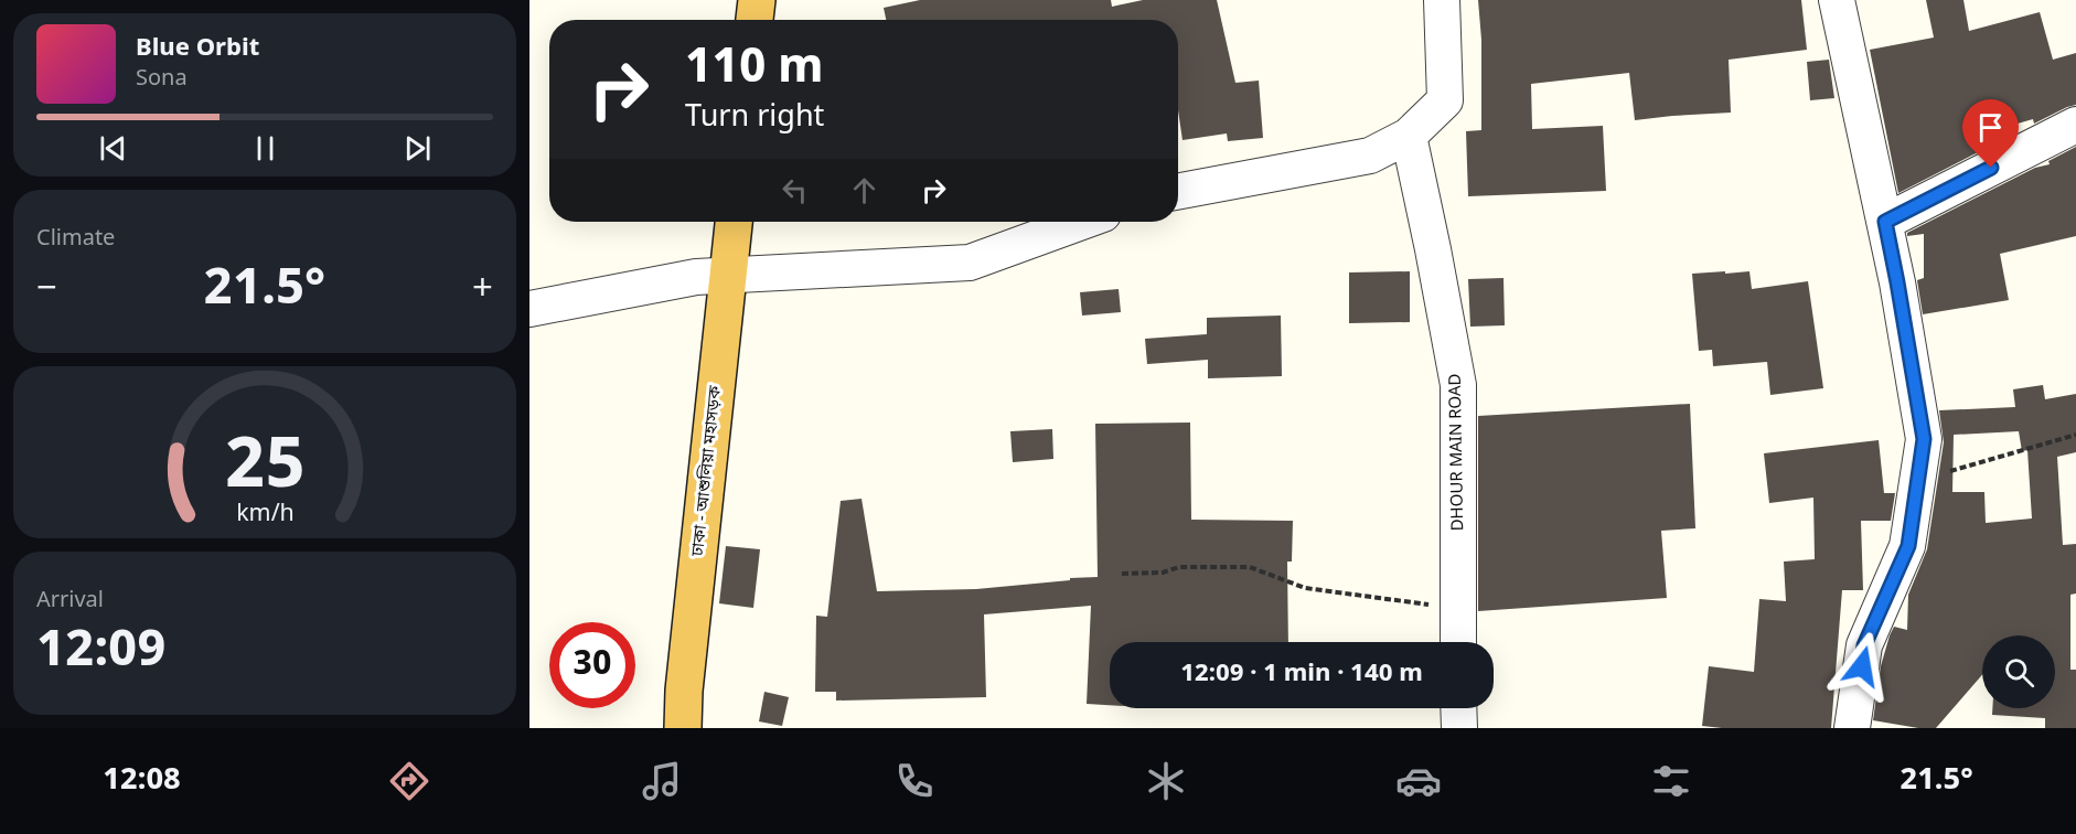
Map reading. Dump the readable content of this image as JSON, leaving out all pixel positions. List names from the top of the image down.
{
  "streets": {
    "highway": ["ঢাকা - আশুলিয়া মহাসড়ক"],
    "street": ["DHOUR MAIN ROAD"]
  },
  "page": {
    "turn": ["110 m", "Turn right"],
    "song": ["Blue Orbit", "Sona"],
    "tile": [
      "Climate",
      ["Arrival", "12:09"]
    ],
    "heat": ["−", "21.5°", "+"],
    "limit": "30",
    "trip": "12:09 · 1 min · 140 m",
    "tabs": ["12:08", "21.5°"],
    "gauge": ["25", "km/h"]
  }
}
